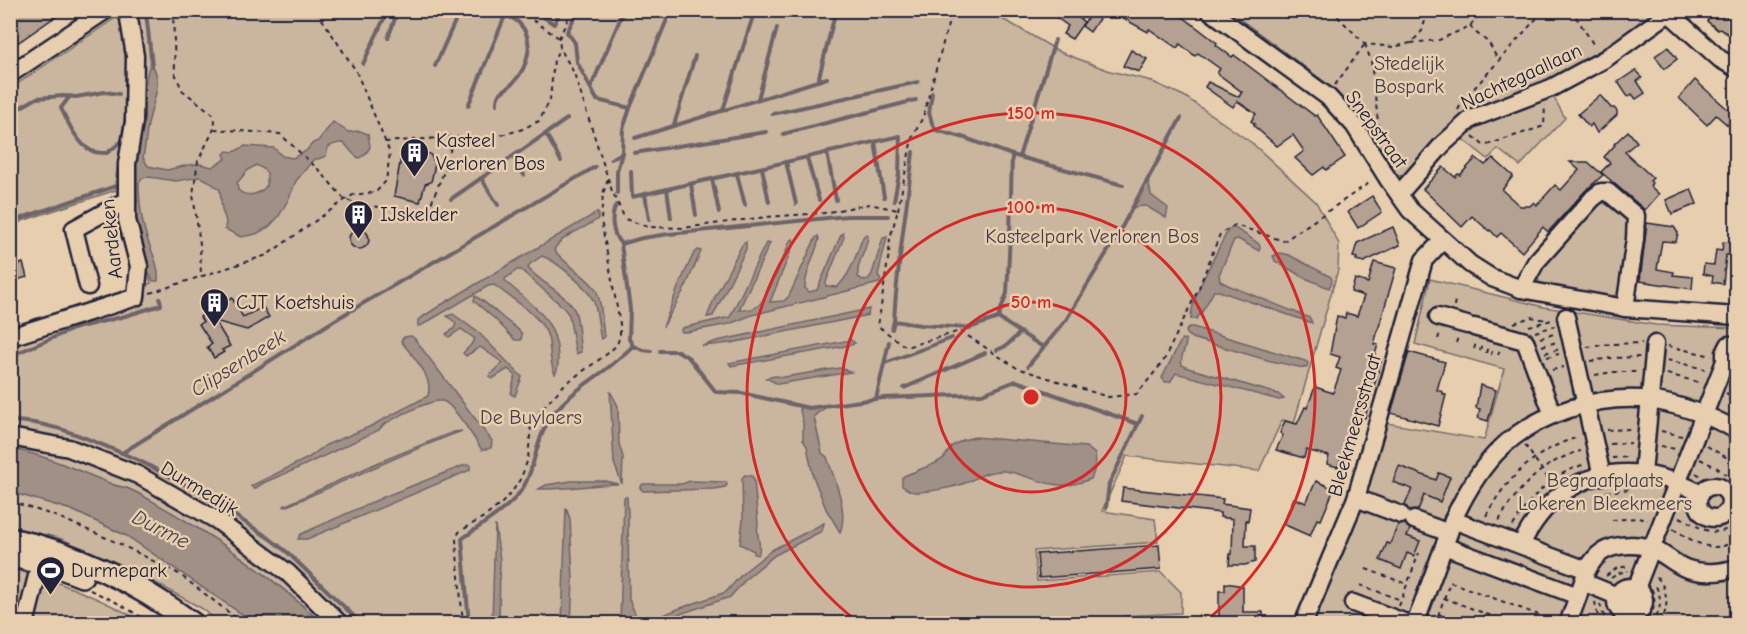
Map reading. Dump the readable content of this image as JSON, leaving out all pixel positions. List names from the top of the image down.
{
  "streets": {
    "street": [
      "Nachtegaallaan",
      "Snepstraat",
      "Aardeken",
      "Bleekmeersstraat",
      "Durmedijk"
    ]
  },
  "crossings": [
    ["Nachtegaallaan", "Snepstraat"],
    ["Snepstraat", "Bleekmeersstraat"]
  ],
  "water": ["Clipsenbeek", "Durme"],
  "parks": [
    "Stedelijk Bospark",
    "Kasteelpark Verloren Bos",
    "De Buylaers",
    "Begraafplaats Lokeren Bleekmeers"
  ],
  "places": {
    "building": ["Kasteel Verloren Bos", "IJskelder", "CJT Koetshuis"],
    "sports": ["Durmepark"]
  },
  "rings": ["150 m", "100 m", "50 m"]
}
